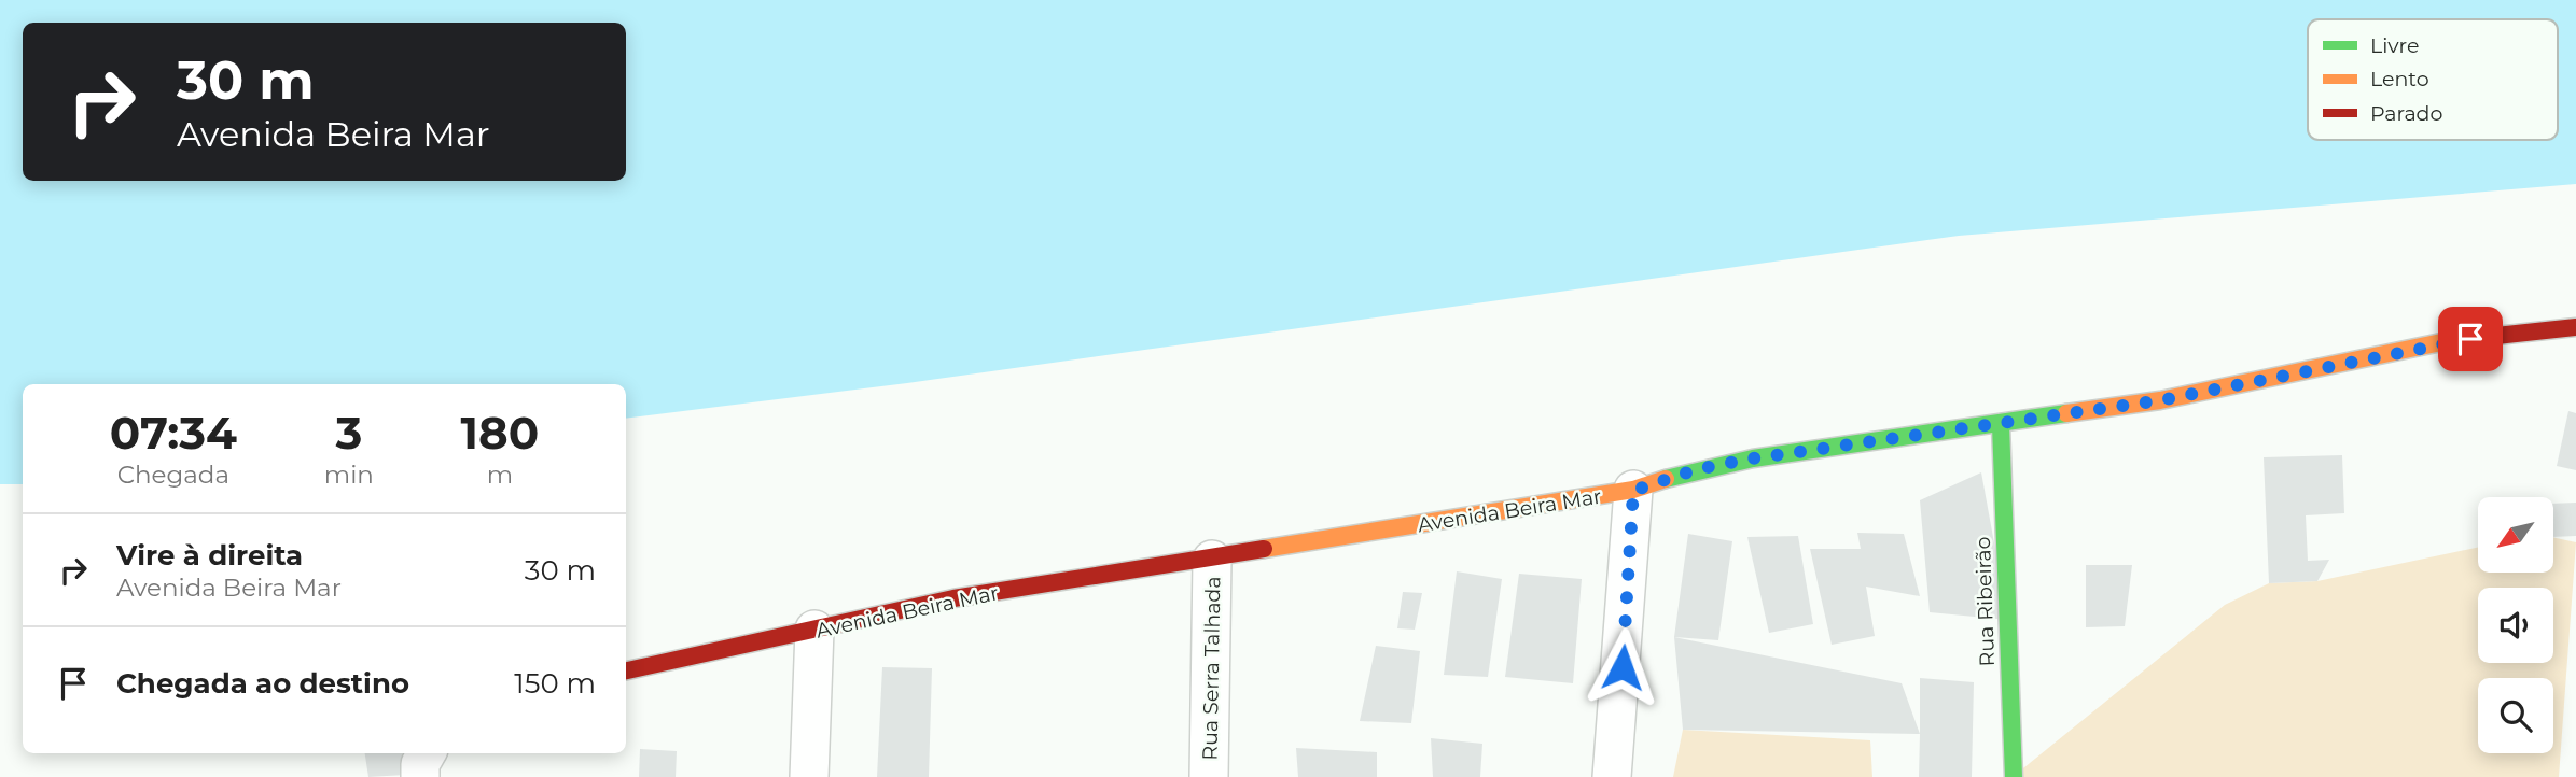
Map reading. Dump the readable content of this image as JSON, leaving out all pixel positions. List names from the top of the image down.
{
  "streets": {
    "street": ["Avenida Beira Mar", "Rua Ribeirão", "Rua Serra Talhada"]
  },
  "crossings": [
    ["Avenida Beira Mar", "Rua Ribeirão"],
    ["Avenida Beira Mar", "Rua Serra Talhada"]
  ],
  "legend": ["Livre", "Lento", "Parado"],
  "north": "bottom left",
  "page": {
    "turn": ["30 m", "Avenida Beira Mar"],
    "eta": [
      "07:34",
      "Chegada",
      "3",
      "min",
      "180",
      "m"
    ],
    "list": [
      {
        "name": "Vire à direita",
        "note": "Avenida Beira Mar",
        "value": "30 m"
      },
      {
        "name": "Chegada ao destino",
        "value": "150 m"
      }
    ]
  }
}
